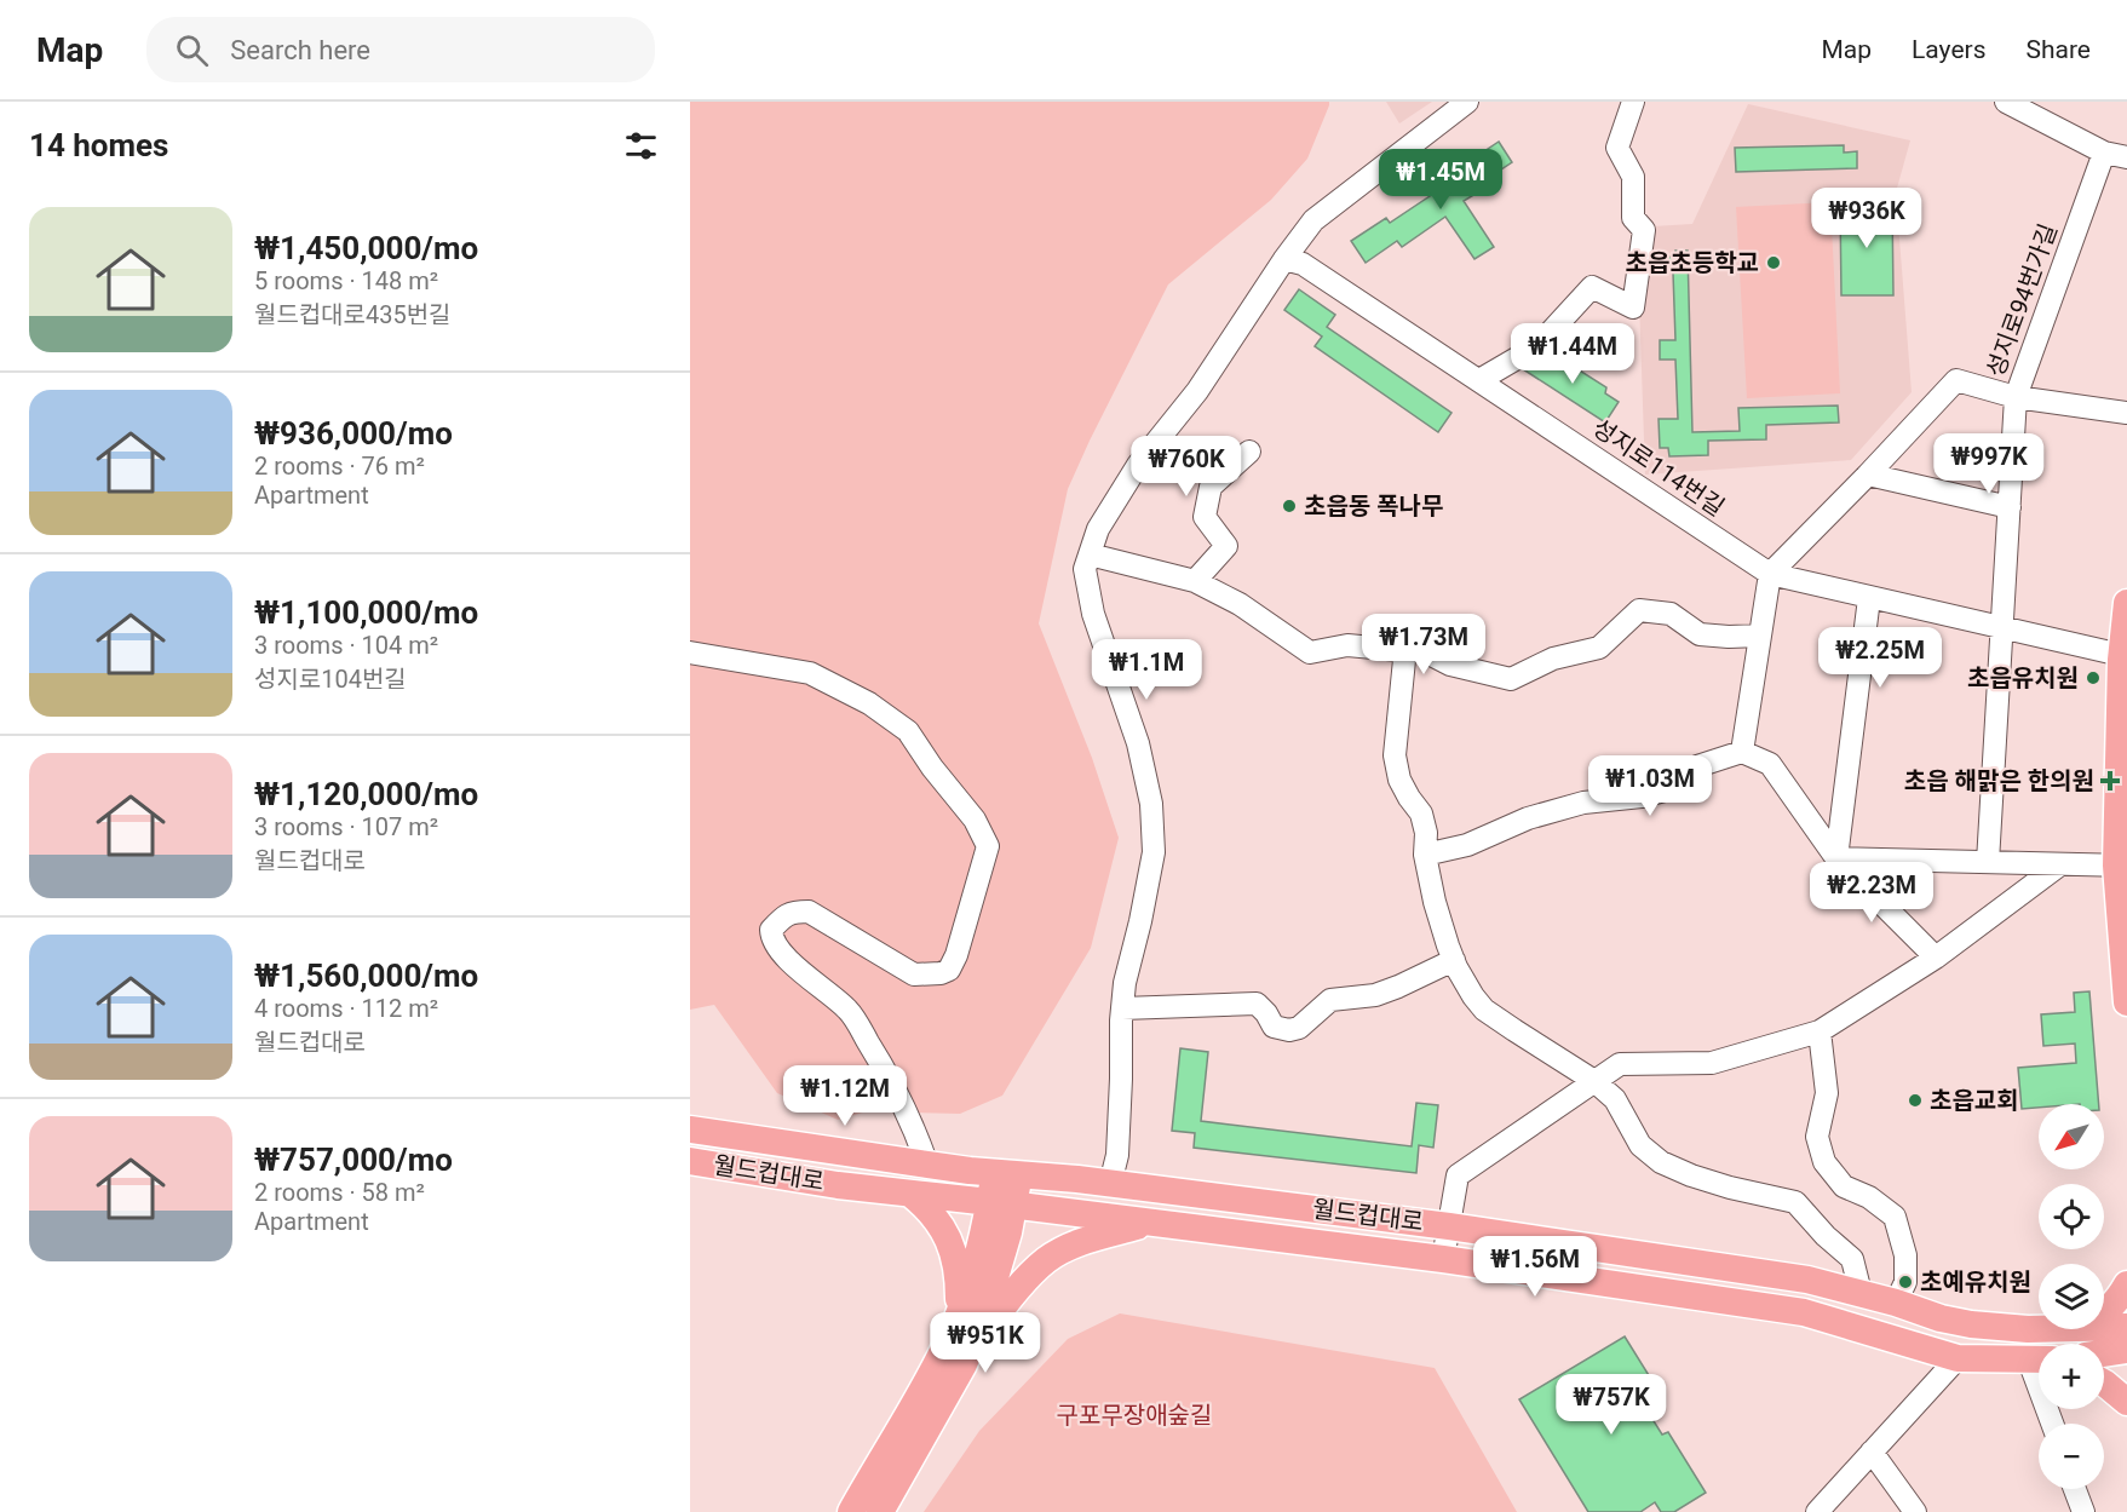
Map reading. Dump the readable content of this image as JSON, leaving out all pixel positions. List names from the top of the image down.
{
  "streets": {
    "main road": ["월드컵대로"],
    "street": ["성지로94번가길", "성지로114번길"]
  },
  "crossings": [
    ["성지로94번가길", "성지로114번길"]
  ],
  "parks": ["구포무장애숲길"],
  "places": {
    "other": [
      "초읍초등학교",
      "초읍동 폭나무",
      "초읍유치원",
      "초읍교회",
      "초예유치원"
    ],
    "health": ["초읍 해맑은 한의원"]
  },
  "north": "bottom left",
  "page": {
    "header": "Map",
    "search": "Search here",
    "nav": ["Map", "Layers", "Share"],
    "heading": "14 homes",
    "price": [
      "₩1.45M",
      "₩936K",
      "₩1.44M",
      "₩997K",
      "₩760K",
      "₩1.73M",
      "₩2.25M",
      "₩1.1M",
      "₩1.03M",
      "₩2.23M",
      "₩1.12M",
      "₩1.56M",
      "₩951K",
      "₩757K"
    ],
    "list": [
      {
        "name": "₩1,450,000/mo",
        "note": "5 rooms · 148 m² · 월드컵대로435번길"
      },
      {
        "name": "₩936,000/mo",
        "note": "2 rooms · 76 m² · Apartment"
      },
      {
        "name": "₩1,100,000/mo",
        "note": "3 rooms · 104 m² · 성지로104번길"
      },
      {
        "name": "₩1,120,000/mo",
        "note": "3 rooms · 107 m² · 월드컵대로"
      },
      {
        "name": "₩1,560,000/mo",
        "note": "4 rooms · 112 m² · 월드컵대로"
      },
      {
        "name": "₩757,000/mo",
        "note": "2 rooms · 58 m² · Apartment"
      }
    ],
    "map_buttons": ["+", "−"]
  }
}
